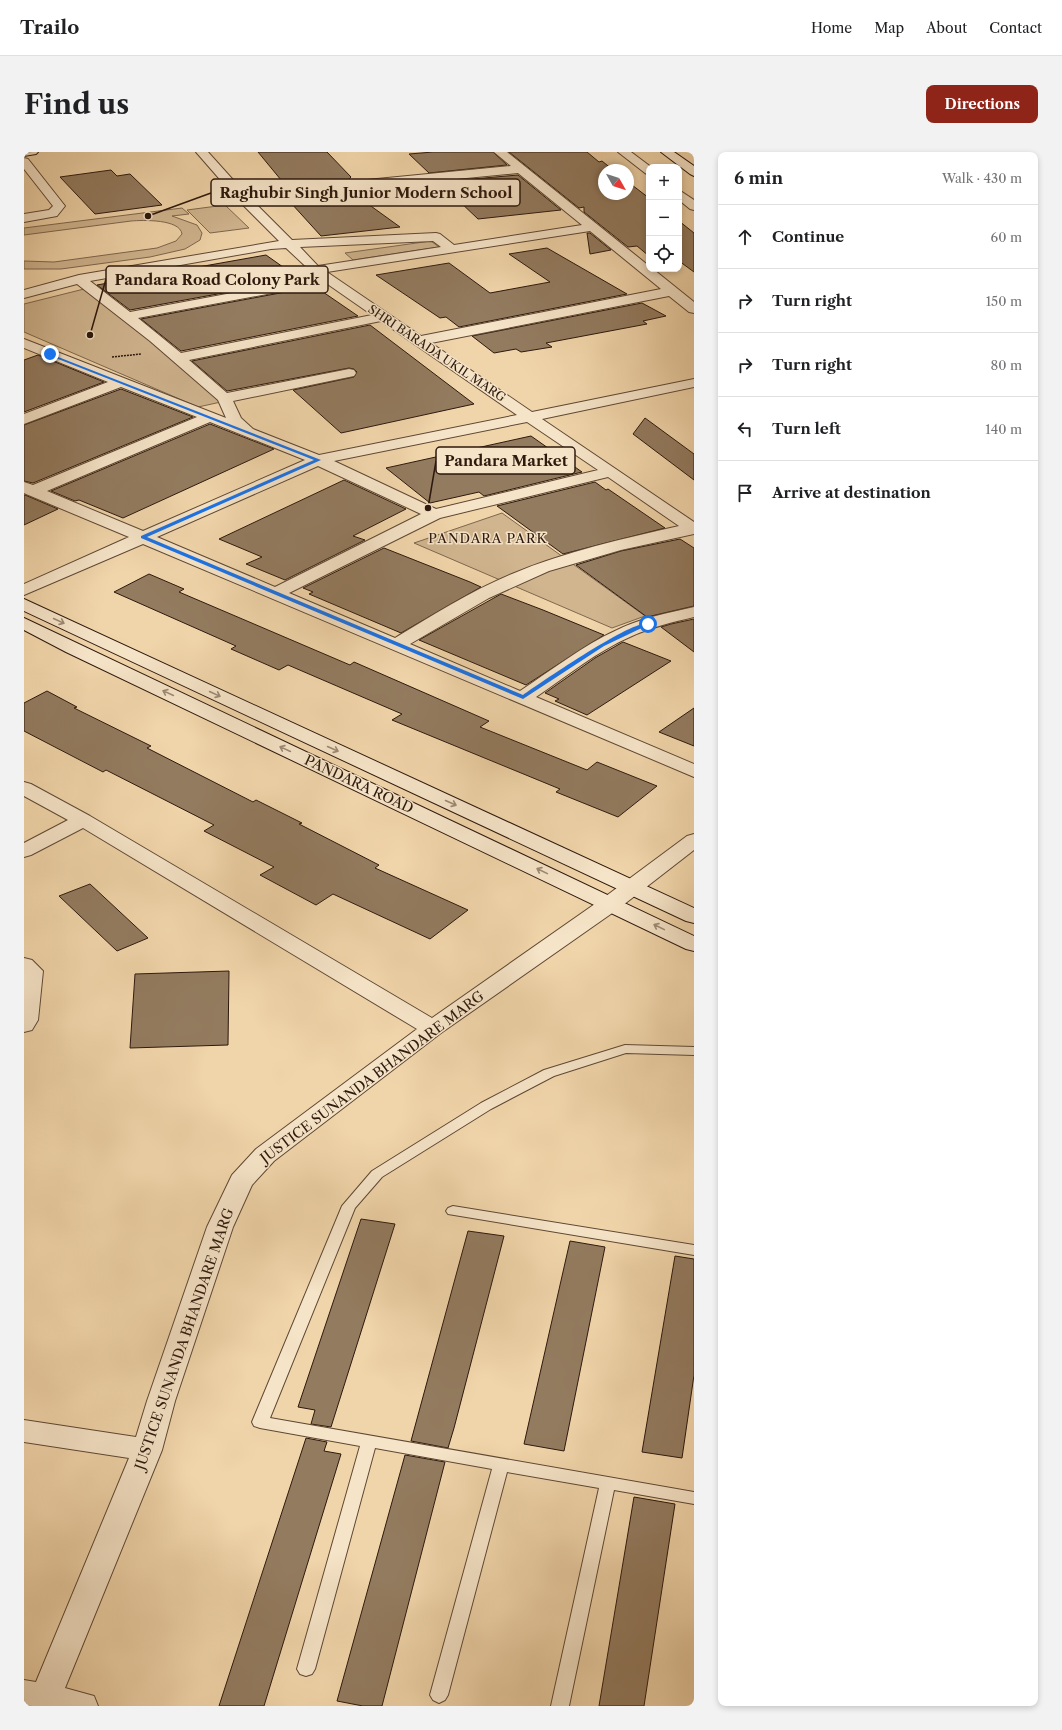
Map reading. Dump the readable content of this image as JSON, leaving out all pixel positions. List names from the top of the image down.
{
  "streets": {
    "street": ["SHRI BARADA UKIL MARG", "PANDARA ROAD", "JUSTICE SUNANDA BHANDARE MARG"]
  },
  "crossings": [
    ["PANDARA ROAD", "JUSTICE SUNANDA BHANDARE MARG"]
  ],
  "districts": ["PANDARA PARK"],
  "places": ["Raghubir Singh Junior Modern School", "Pandara Road Colony Park", "Pandara Market"],
  "north": "bottom right",
  "page": {
    "header": "Trailo",
    "nav": [
      "Home",
      "Map",
      "About",
      "Contact"
    ],
    "buttons": "Directions",
    "title": "Find us",
    "heading": ["6 min", "Walk · 430 m"],
    "map_buttons": ["+", "−"],
    "list": [
      ["Continue", "60 m"],
      ["Turn right", "150 m"],
      ["Turn right", "80 m"],
      ["Turn left", "140 m"],
      "Arrive at destination"
    ]
  }
}
